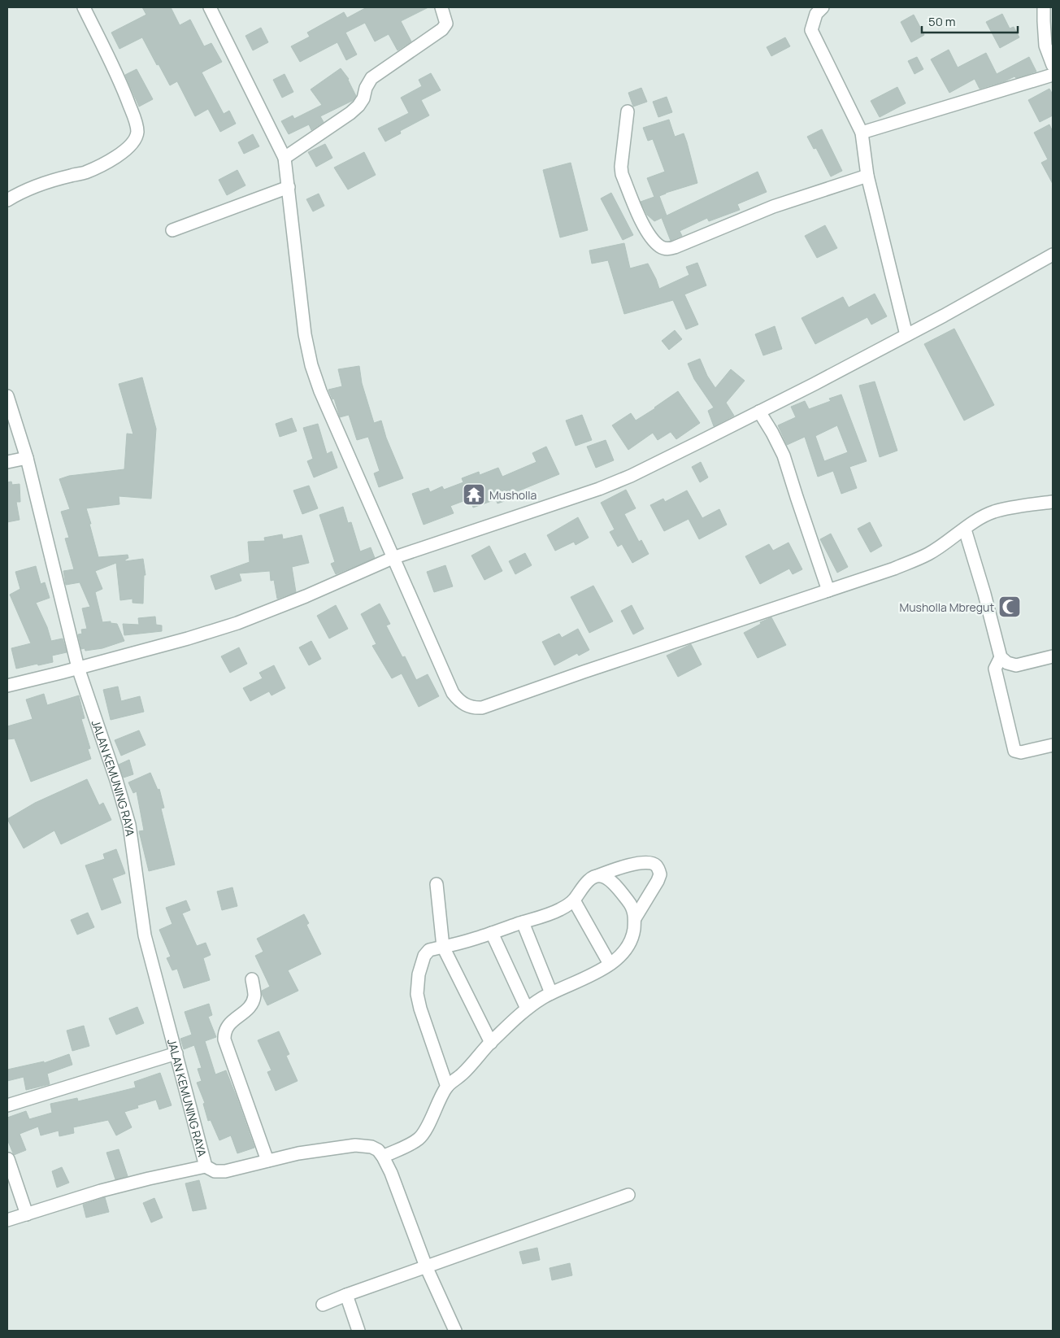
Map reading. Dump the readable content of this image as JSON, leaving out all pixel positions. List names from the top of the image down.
{
  "streets": {
    "street": ["JALAN KEMUNING RAYA"]
  },
  "places": {
    "temple": ["Musholla"],
    "mosque": ["Musholla Mbregut"]
  },
  "scale_bar": "50 m"
}
